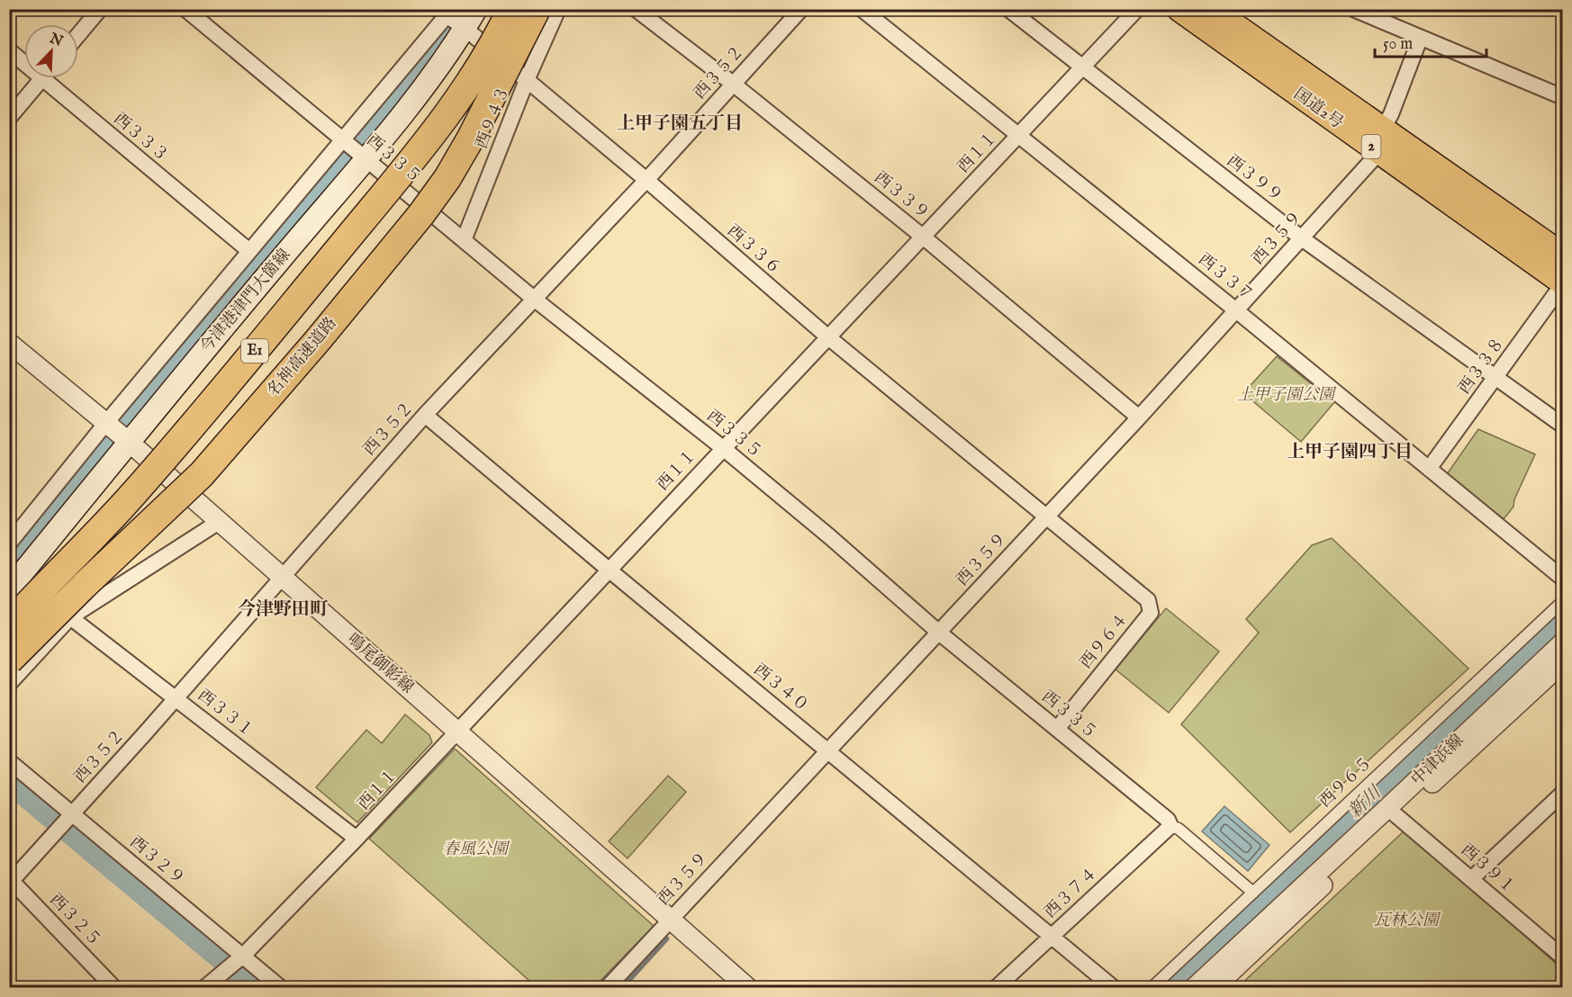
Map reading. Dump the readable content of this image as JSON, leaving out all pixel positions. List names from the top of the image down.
{
  "streets": {
    "highway": [
      "国道2号",
      "2",
      "E1",
      "名神高速道路"
    ],
    "main road": ["今津港津門大箇線"],
    "street": [
      "西３５２",
      "西９４３",
      "西３３３",
      "西１１",
      "西３３５",
      "西３９９",
      "西３３９",
      "西３５９",
      "西３３６",
      "西３３７",
      "西３３８",
      "西９６４",
      "鳴尾御影線",
      "西３４０",
      "西３３１",
      "中津浜線",
      "西９６５",
      "西３２９",
      "西３９１",
      "西３７４",
      "西３２５"
    ]
  },
  "crossings": [
    ["西３５２", "西３３５"],
    ["西３５２", "西３３９"],
    ["西３５２", "西３３６"],
    ["西３５２", "鳴尾御影線"],
    ["西３５２", "西３４０"],
    ["西３５２", "西３３１"],
    ["西３５２", "西３２９"],
    ["西３５２", "西３２５"],
    ["国道2号", "西３５９"],
    ["国道2号", "西３３８"],
    ["西９４３", "西３３５"],
    ["西９４３", "西３３６"],
    ["西１１", "西３３５"],
    ["西１１", "西３９９"],
    ["西１１", "西３３９"],
    ["西１１", "西３３６"],
    ["西１１", "西３３７"],
    ["西１１", "鳴尾御影線"],
    ["西１１", "西３４０"],
    ["西１１", "西３３１"],
    ["西１１", "西３２９"],
    ["西３３５", "西３５９"],
    ["西３３５", "今津港津門大箇線"],
    ["西３３５", "西９６４"],
    ["西３３５", "西９６５"],
    ["西３３５", "西３７４"],
    ["西３９９", "西３５９"],
    ["西３９９", "西３３８"],
    ["西３３９", "西３５９"],
    ["西３５９", "西３３６"],
    ["西３５９", "西３３７"],
    ["西３５９", "西９６４"],
    ["西３５９", "鳴尾御影線"],
    ["西３５９", "西３４０"],
    ["西３３６", "今津港津門大箇線"],
    ["西３３６", "西９６４"],
    ["西３３７", "西３３８"],
    ["今津港津門大箇線", "鳴尾御影線"],
    ["西３４０", "西３７４"],
    ["中津浜線", "西３９１"]
  ],
  "districts": ["上甲子園五丁目", "上甲子園四丁目", "今津野田町"],
  "water": ["新川"],
  "parks": ["上甲子園公園", "春風公園", "瓦林公園"],
  "scale_bar": "50 m",
  "north": "top right"
}
